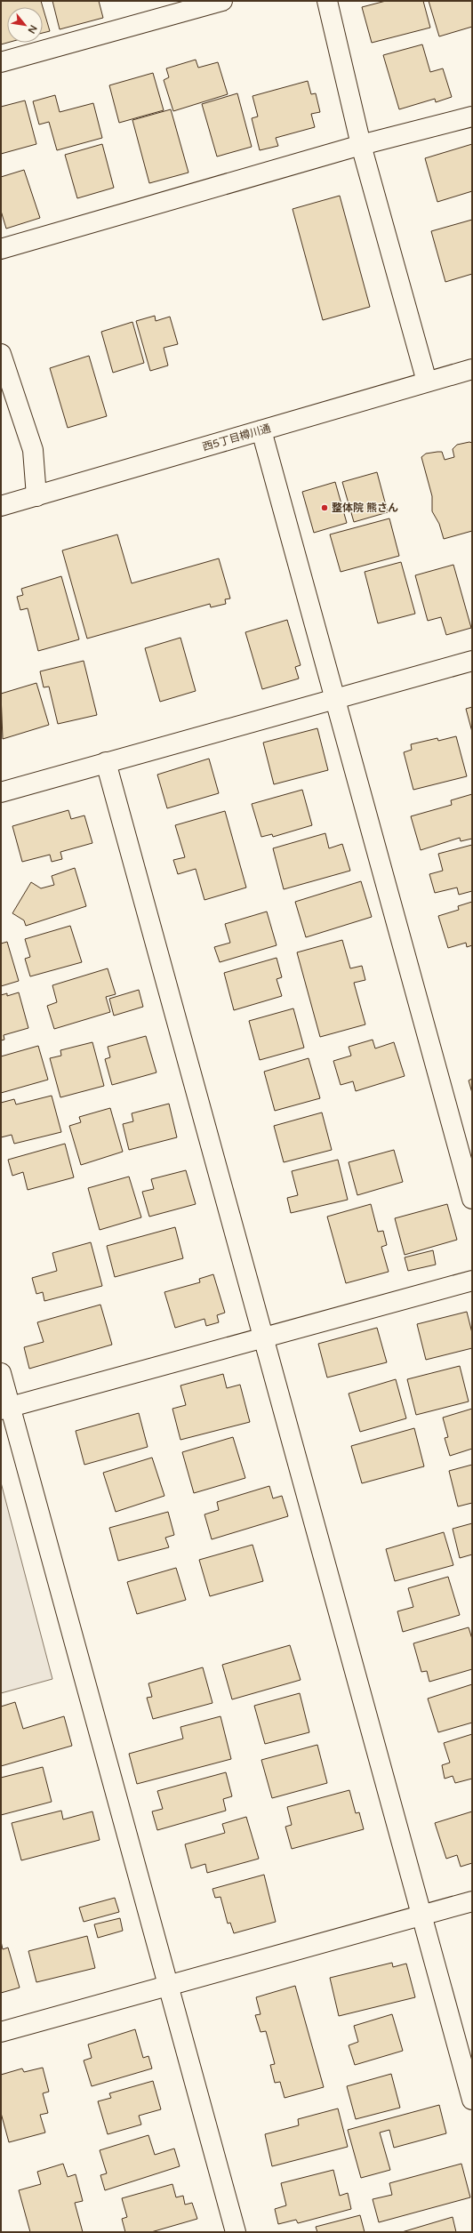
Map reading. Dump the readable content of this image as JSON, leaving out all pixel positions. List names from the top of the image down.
{
  "streets": {
    "street": ["西5丁目樽川通"]
  },
  "places": ["整体院 熊さん"],
  "north": "bottom right"
}
